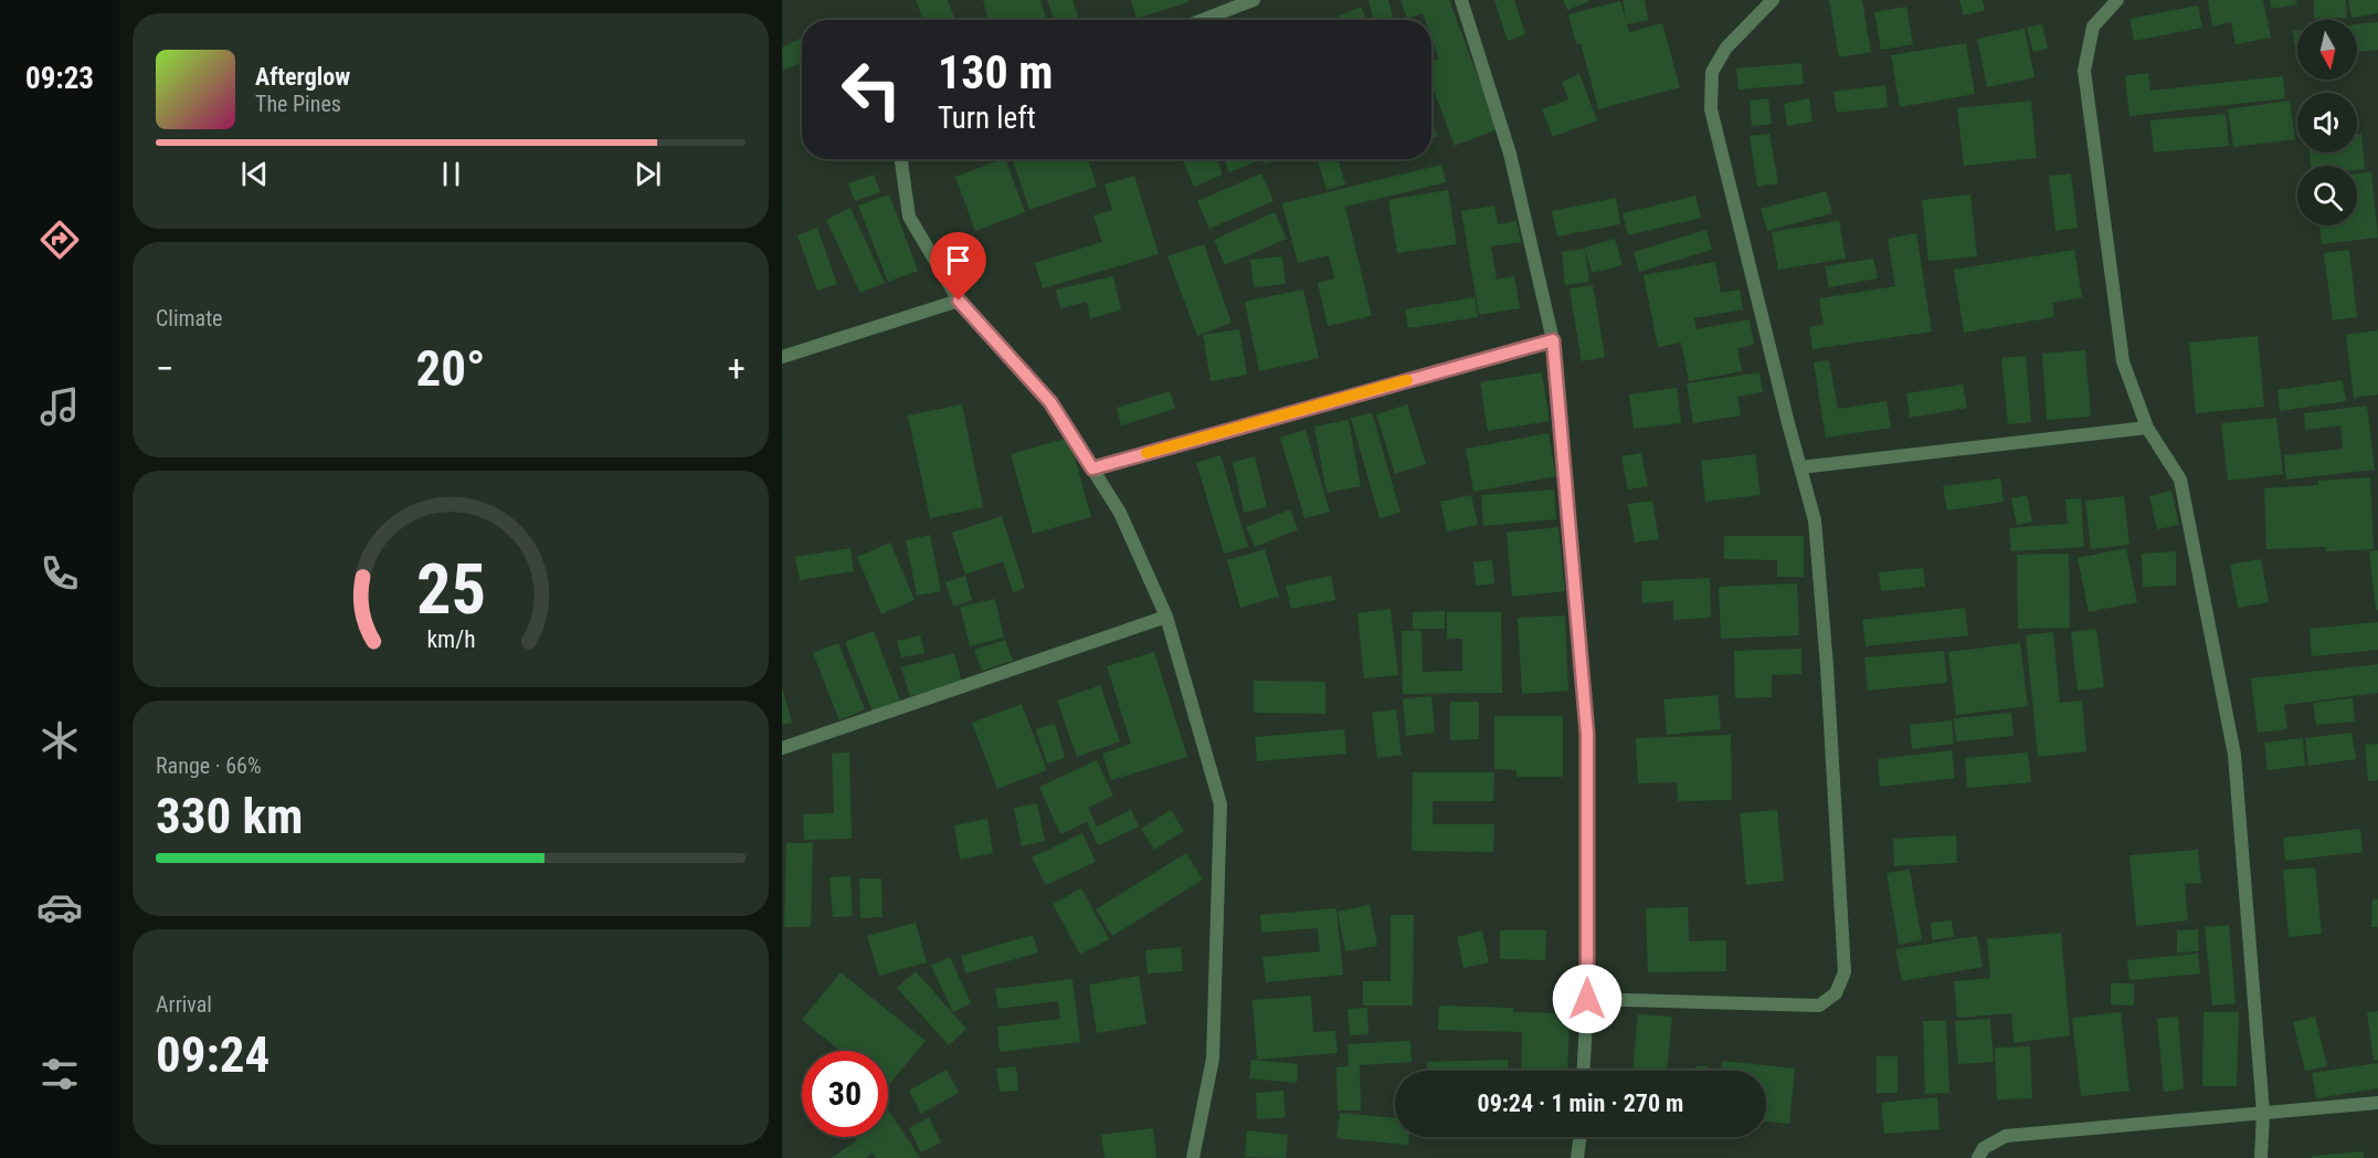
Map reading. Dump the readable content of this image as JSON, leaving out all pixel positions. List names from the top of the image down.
{
  "north": "bottom",
  "page": {
    "tabs": "09:23",
    "turn": ["130 m", "Turn left"],
    "song": ["Afterglow", "The Pines"],
    "tile": [
      "Climate",
      ["Range · 66%", "330 km"],
      ["Arrival", "09:24"]
    ],
    "heat": ["−", "20°", "+"],
    "limit": "30",
    "trip": "09:24 · 1 min · 270 m",
    "gauge": ["25", "km/h"]
  }
}
